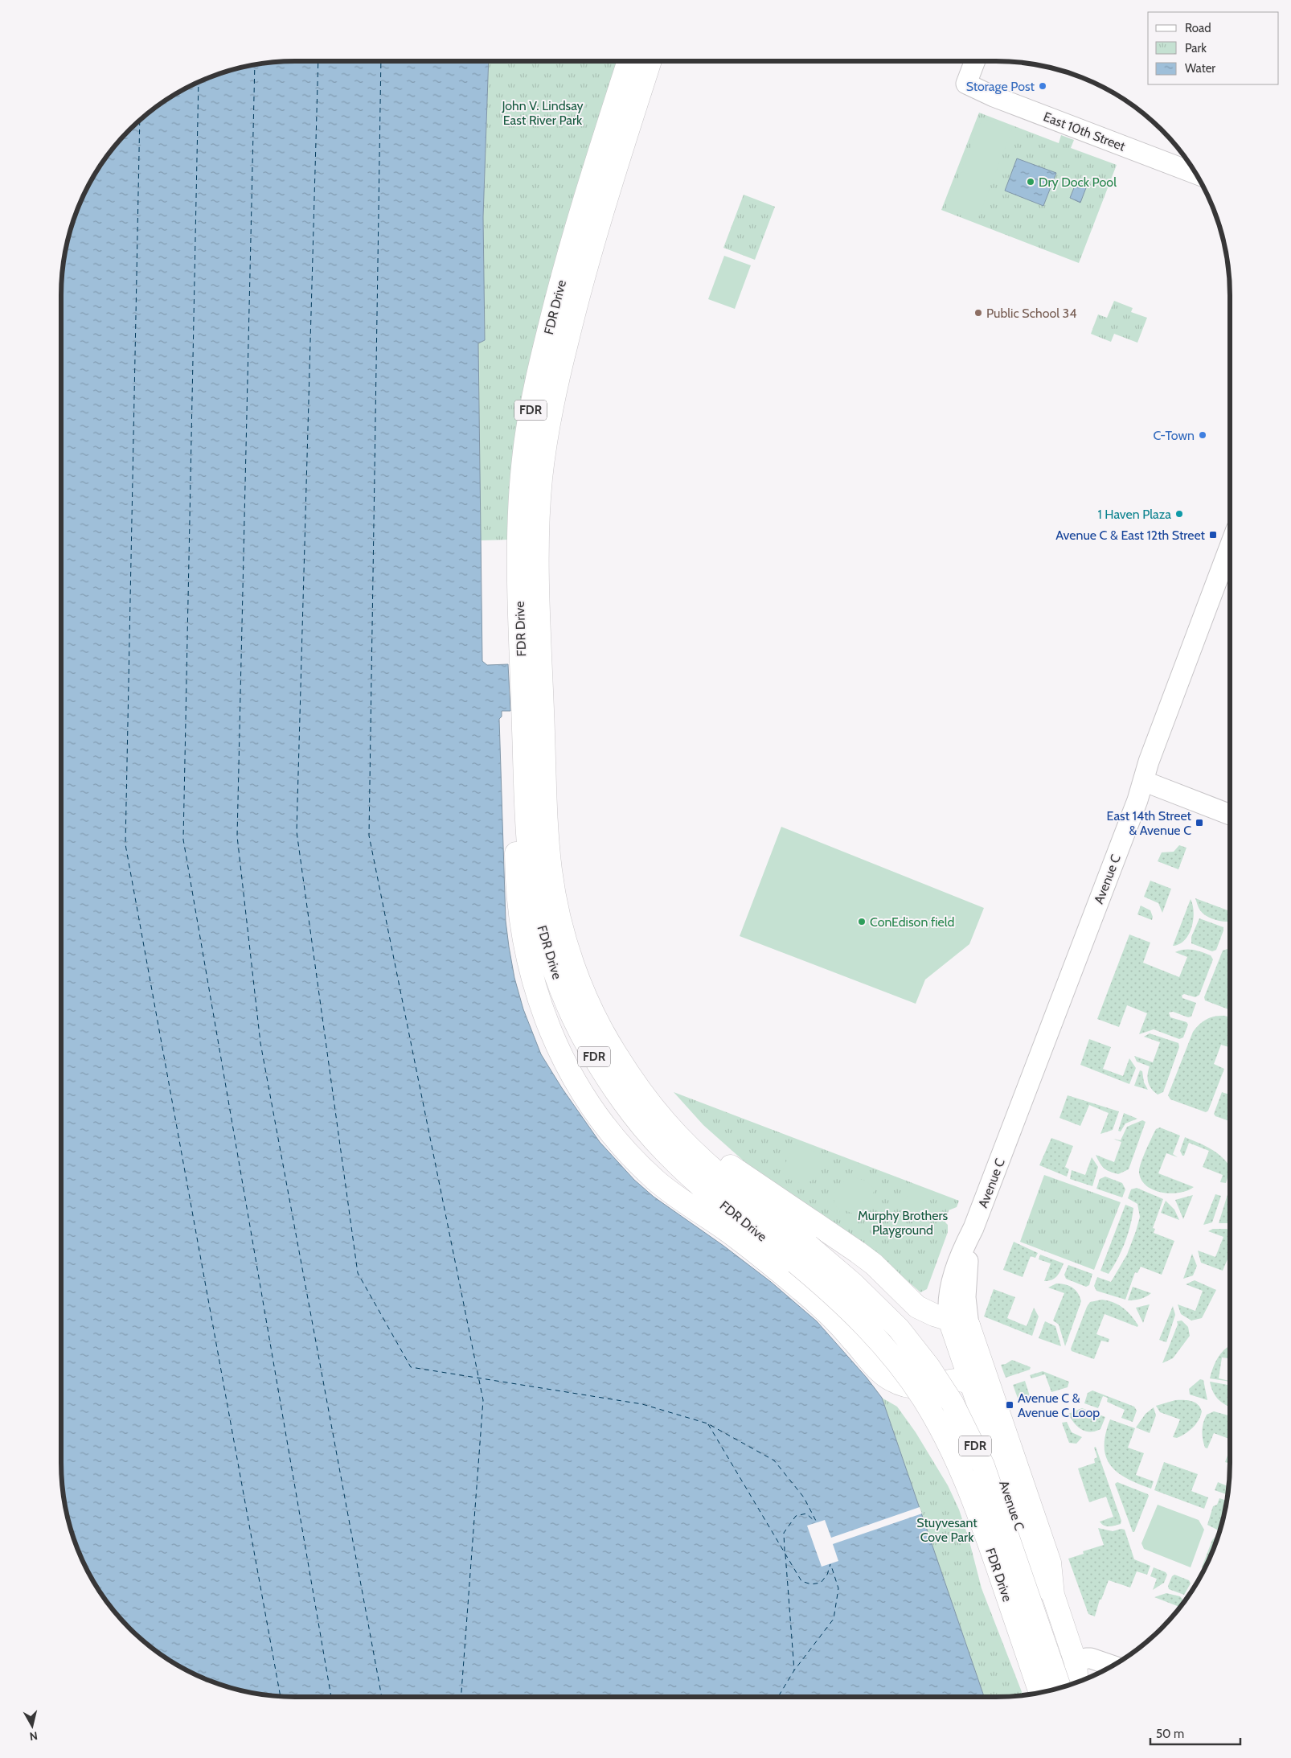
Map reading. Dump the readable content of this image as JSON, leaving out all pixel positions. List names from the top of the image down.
{
  "streets": {
    "main road": [
      "East 10th Street",
      "FDR Drive",
      "FDR",
      "Avenue C"
    ]
  },
  "parks": ["John V. Lindsay East River Park", "Murphy Brothers Playground", "Stuyvesant Cove Park"],
  "places": {
    "other": [
      "Storage Post",
      "Dry Dock Pool",
      "Public School 34",
      "C-Town",
      "1 Haven Plaza",
      "ConEdison field"
    ],
    "transit": ["Avenue C & East 12th Street", "East 14th Street & Avenue C", "Avenue C & Avenue C Loop"]
  },
  "legend": ["Road", "Park", "Water"],
  "scale_bar": "50 m",
  "north": "bottom"
}
